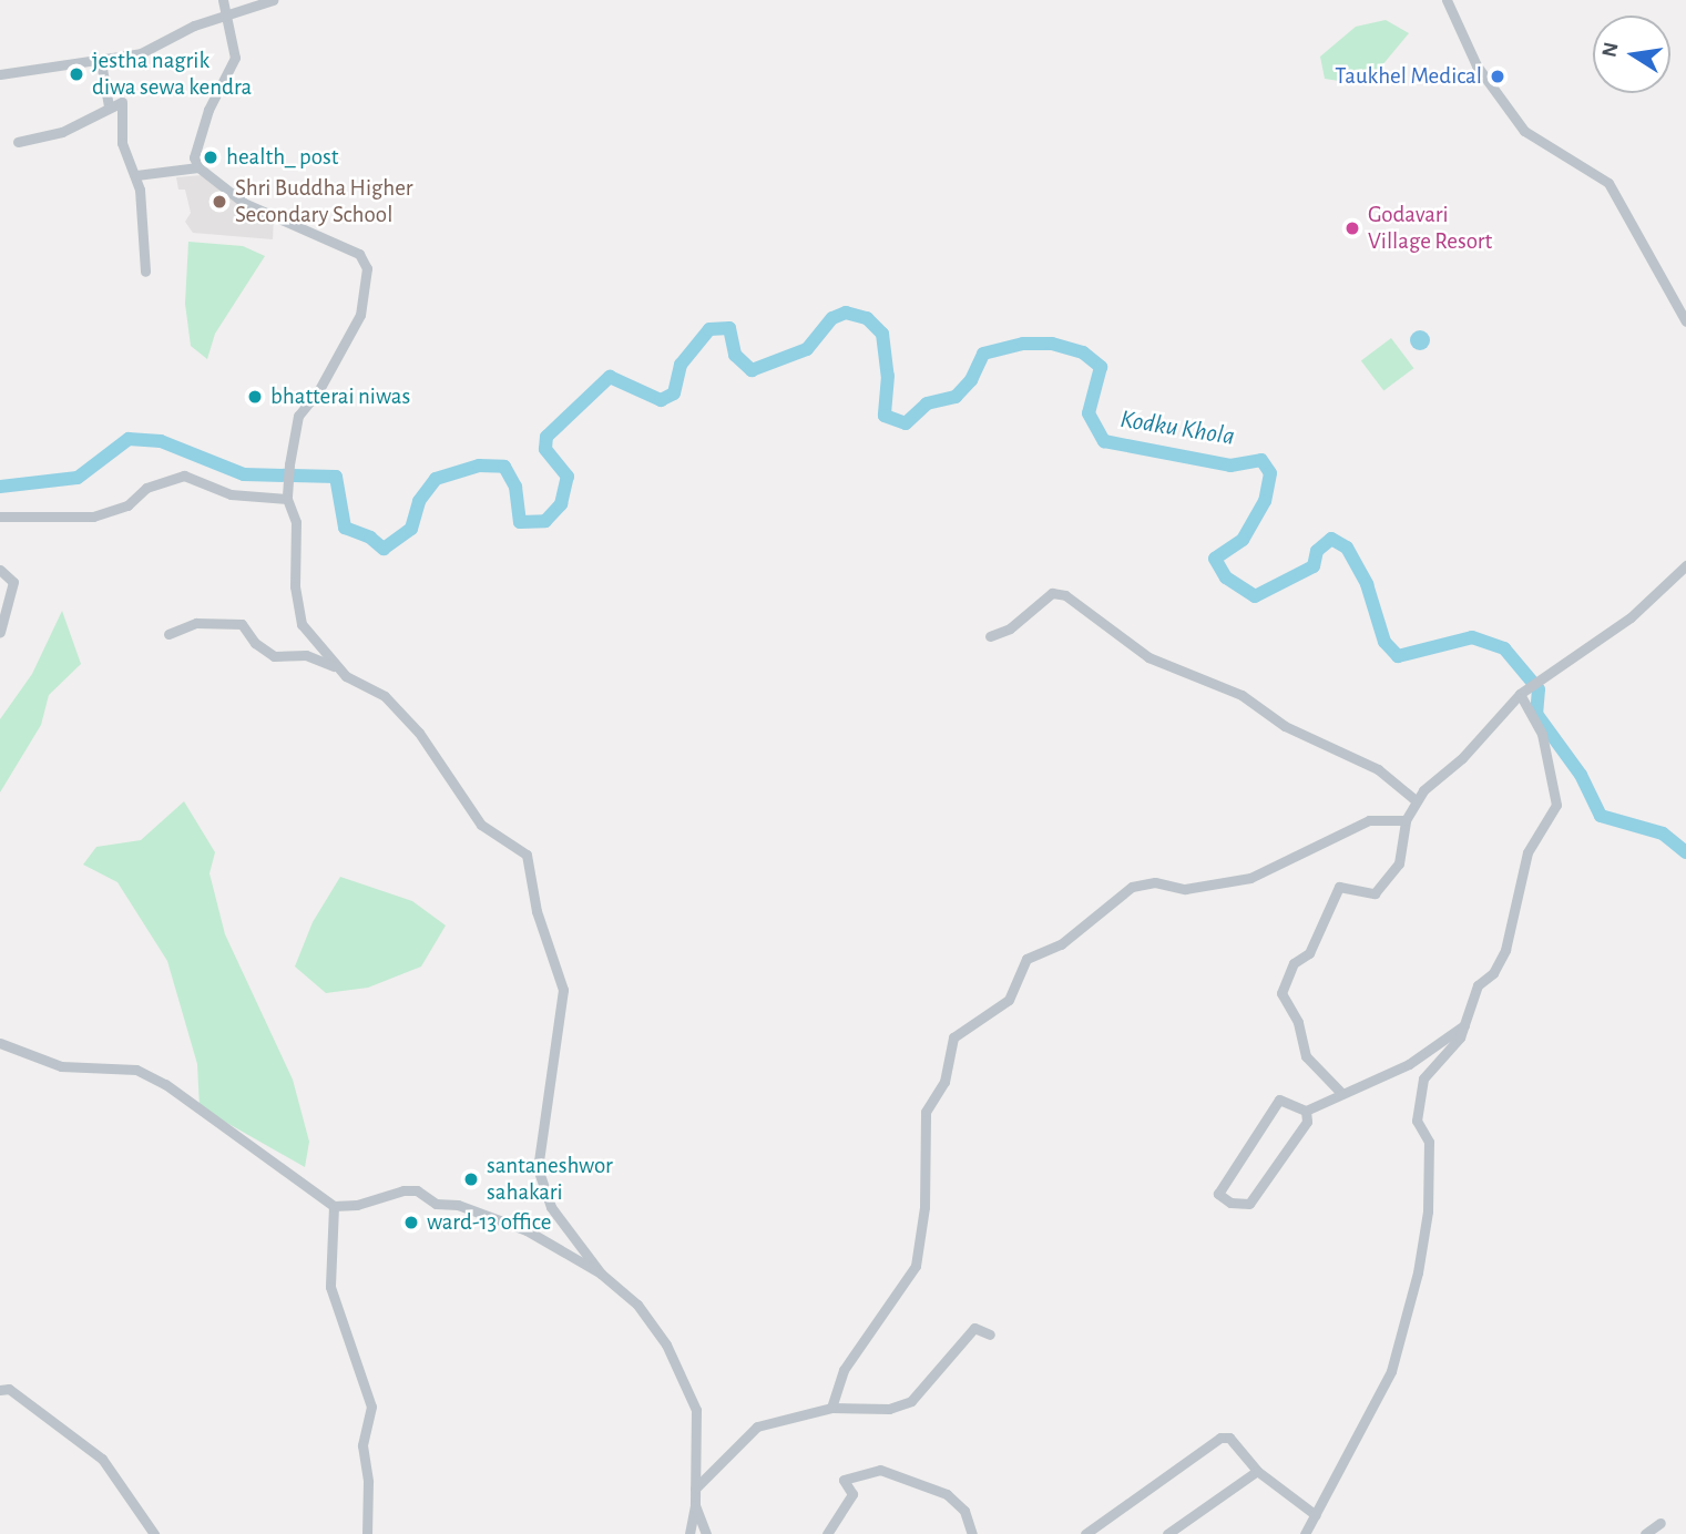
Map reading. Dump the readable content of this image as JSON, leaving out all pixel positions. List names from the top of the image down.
{
  "water": ["Kodku Khola"],
  "places": [
    "jestha nagrik diwa sewa kendra",
    "Taukhel Medical",
    "health_ post",
    "Shri Buddha Higher Secondary School",
    "Godavari Village Resort",
    "bhatterai niwas",
    "santaneshwor sahakari",
    "ward-13 office"
  ],
  "north": "left"
}
